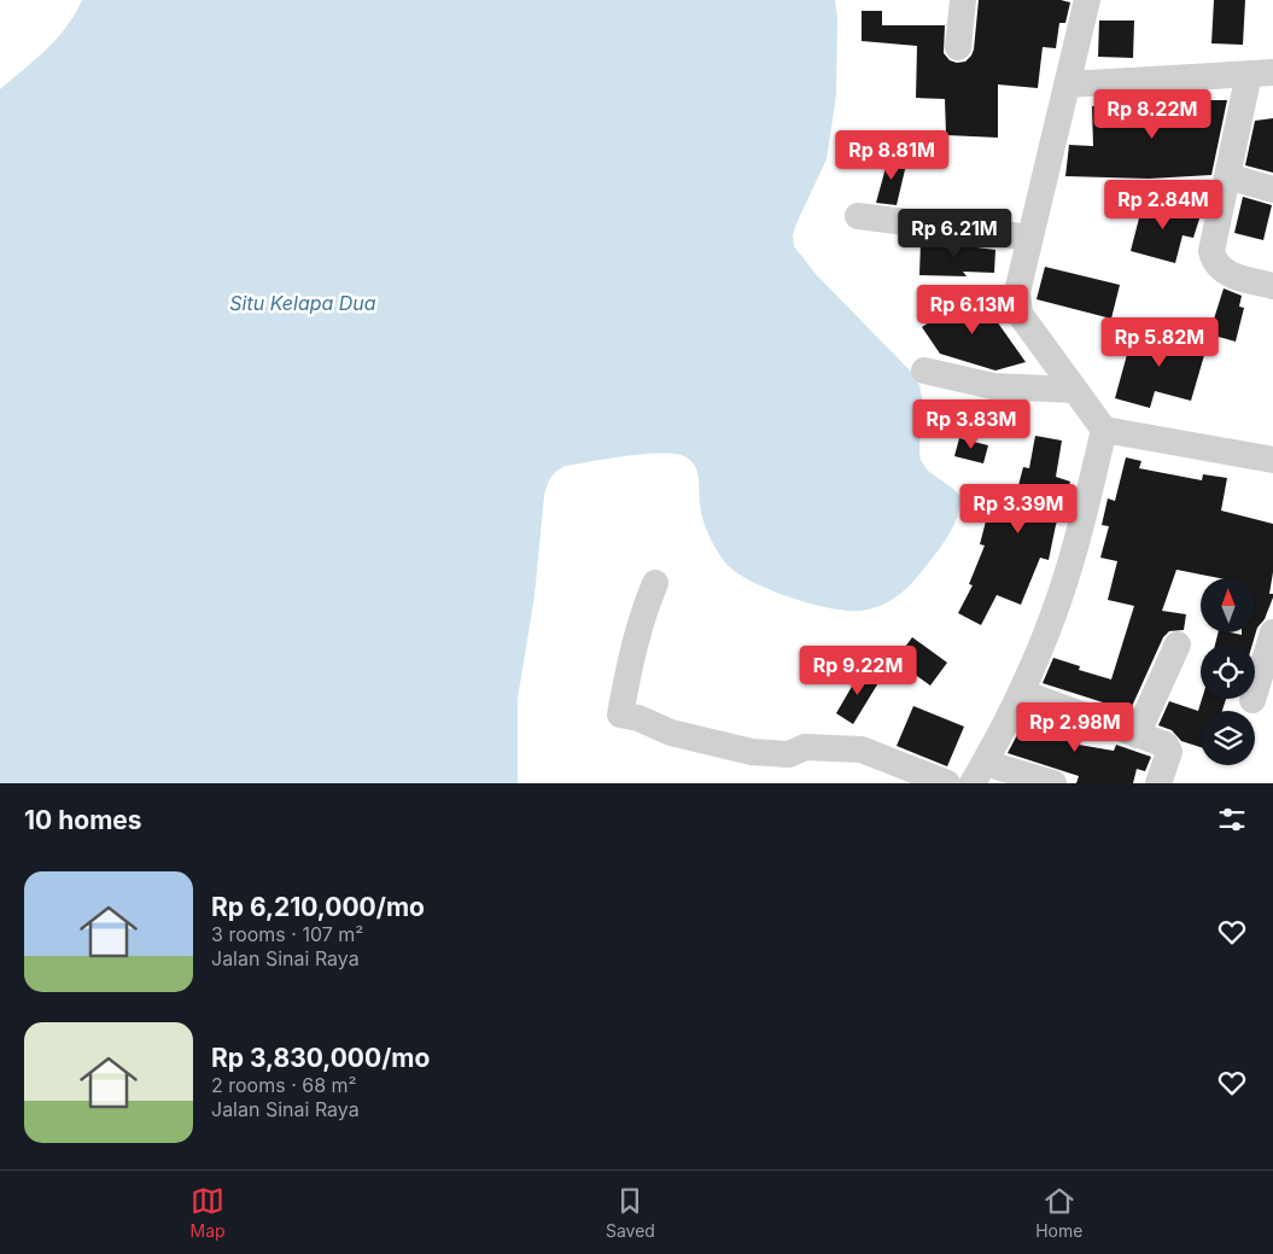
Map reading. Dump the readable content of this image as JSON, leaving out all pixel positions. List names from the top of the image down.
{
  "water": ["Situ Kelapa Dua"],
  "north": "top",
  "page": {
    "price": [
      "Rp 8.22M",
      "Rp 8.81M",
      "Rp 2.84M",
      "Rp 6.21M",
      "Rp 6.13M",
      "Rp 5.82M",
      "Rp 3.83M",
      "Rp 3.39M",
      "Rp 9.22M",
      "Rp 2.98M"
    ],
    "heading": "10 homes",
    "list": [
      {
        "name": "Rp 6,210,000/mo",
        "note": "3 rooms · 107 m² · Jalan Sinai Raya"
      },
      {
        "name": "Rp 3,830,000/mo",
        "note": "2 rooms · 68 m² · Jalan Sinai Raya"
      }
    ],
    "tabs": ["Map", "Saved", "Home"]
  }
}
